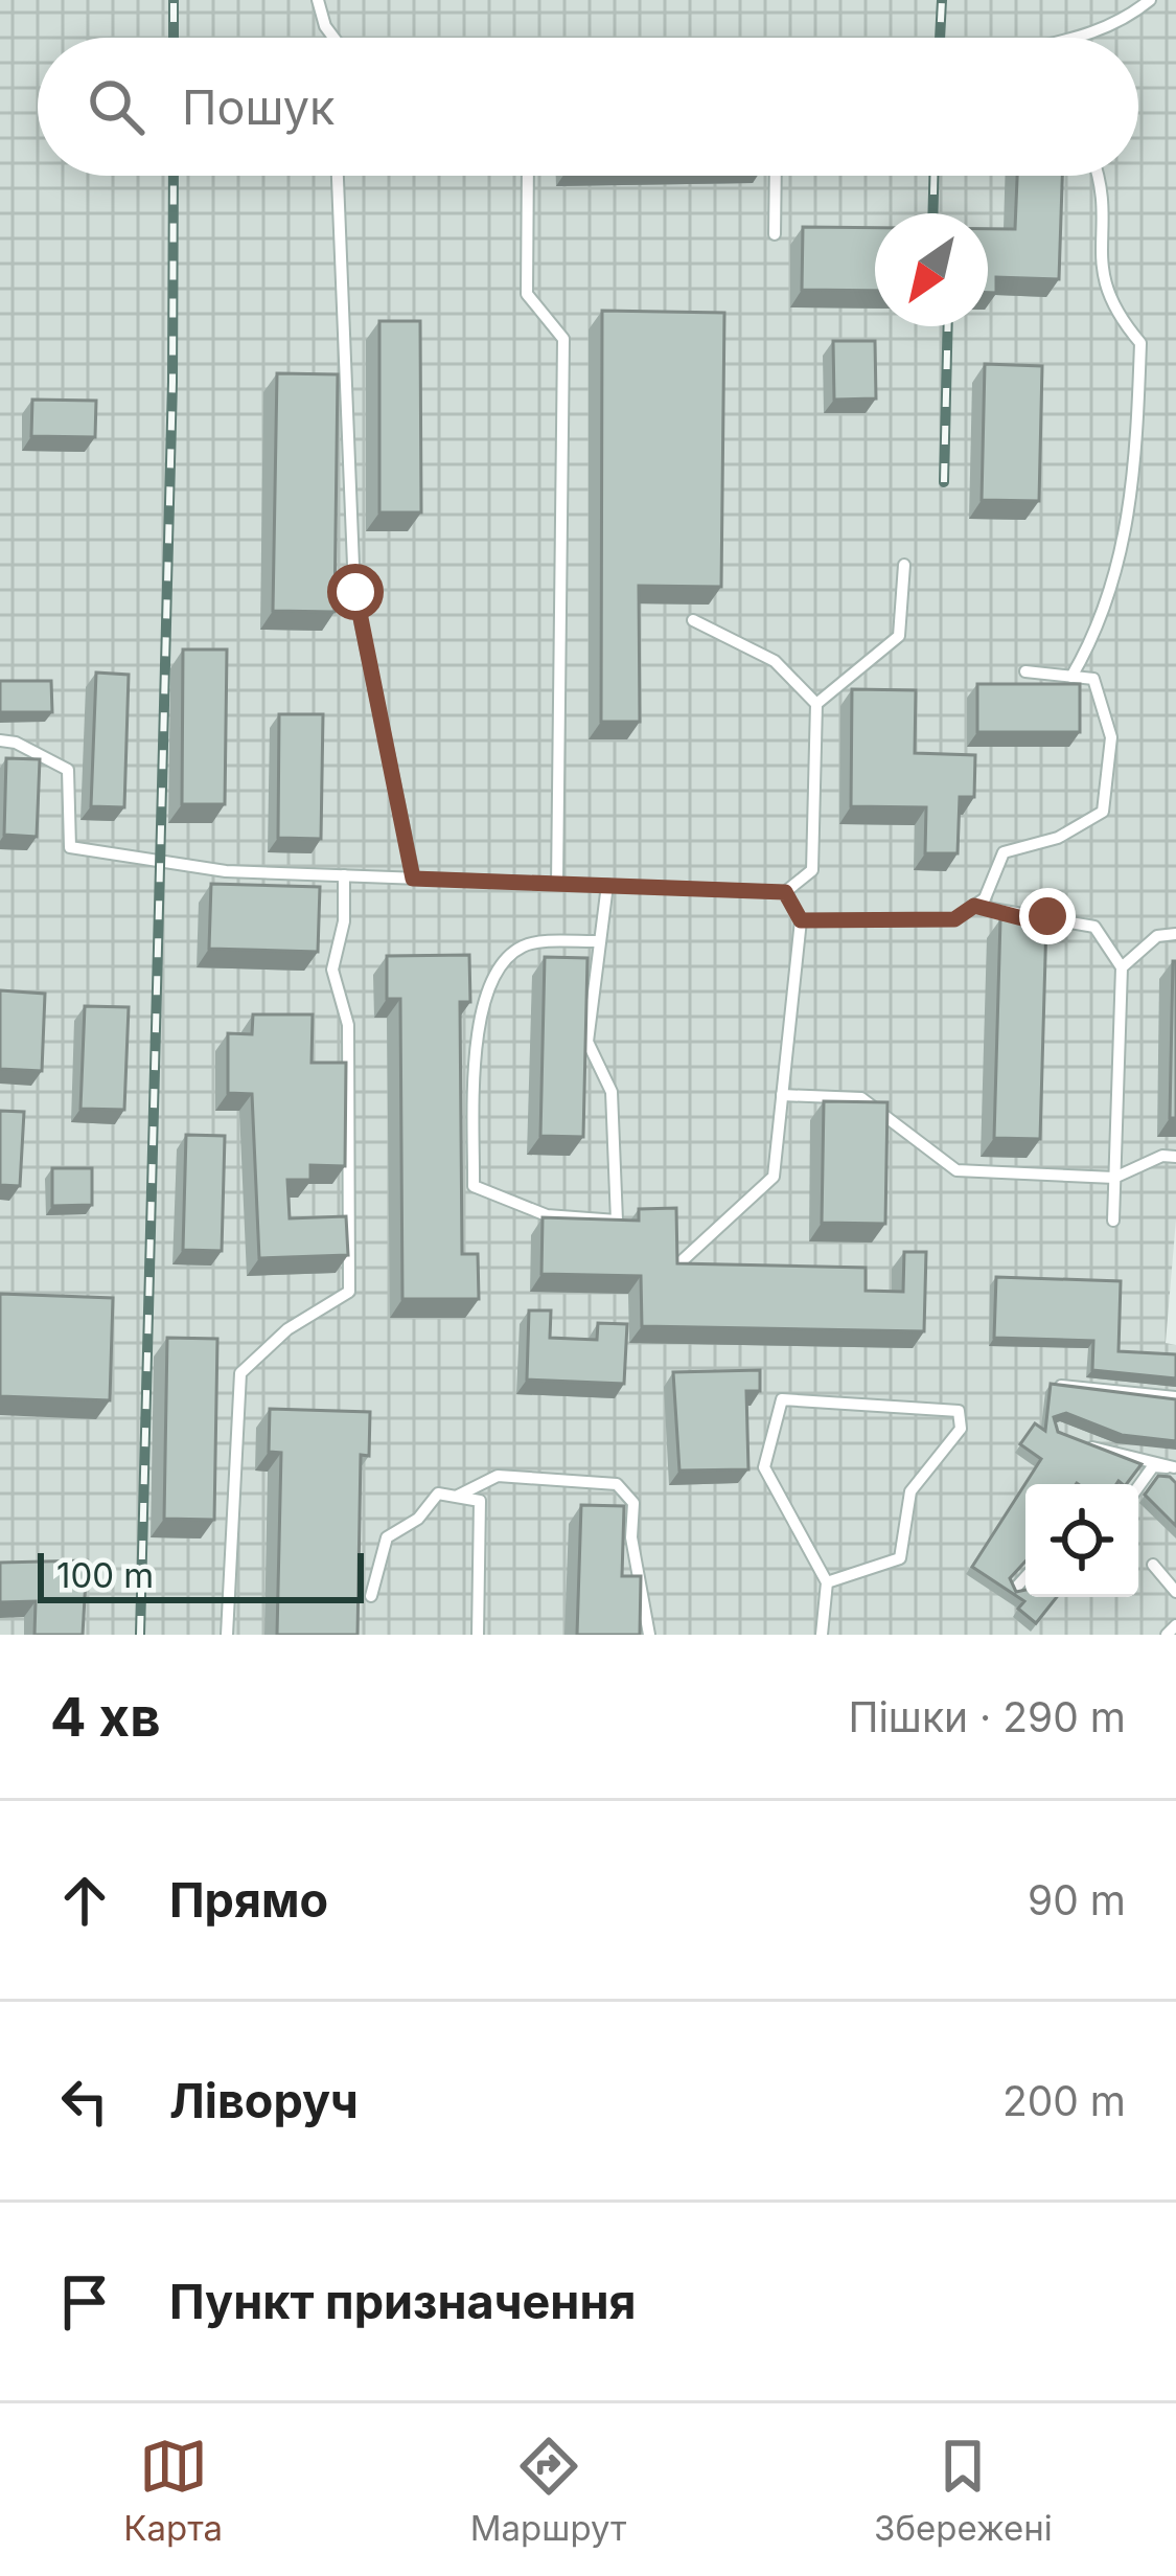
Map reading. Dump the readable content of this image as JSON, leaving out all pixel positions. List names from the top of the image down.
{
  "scale_bar": "100 m",
  "north": "bottom left",
  "page": {
    "search": "Пошук",
    "scale": "100 m",
    "heading": ["4 хв", "Пішки · 290 m"],
    "list": [
      ["Прямо", "90 m"],
      ["Ліворуч", "200 m"],
      "Пункт призначення"
    ],
    "nav": ["Карта", "Маршрут", "Збережені"]
  }
}
